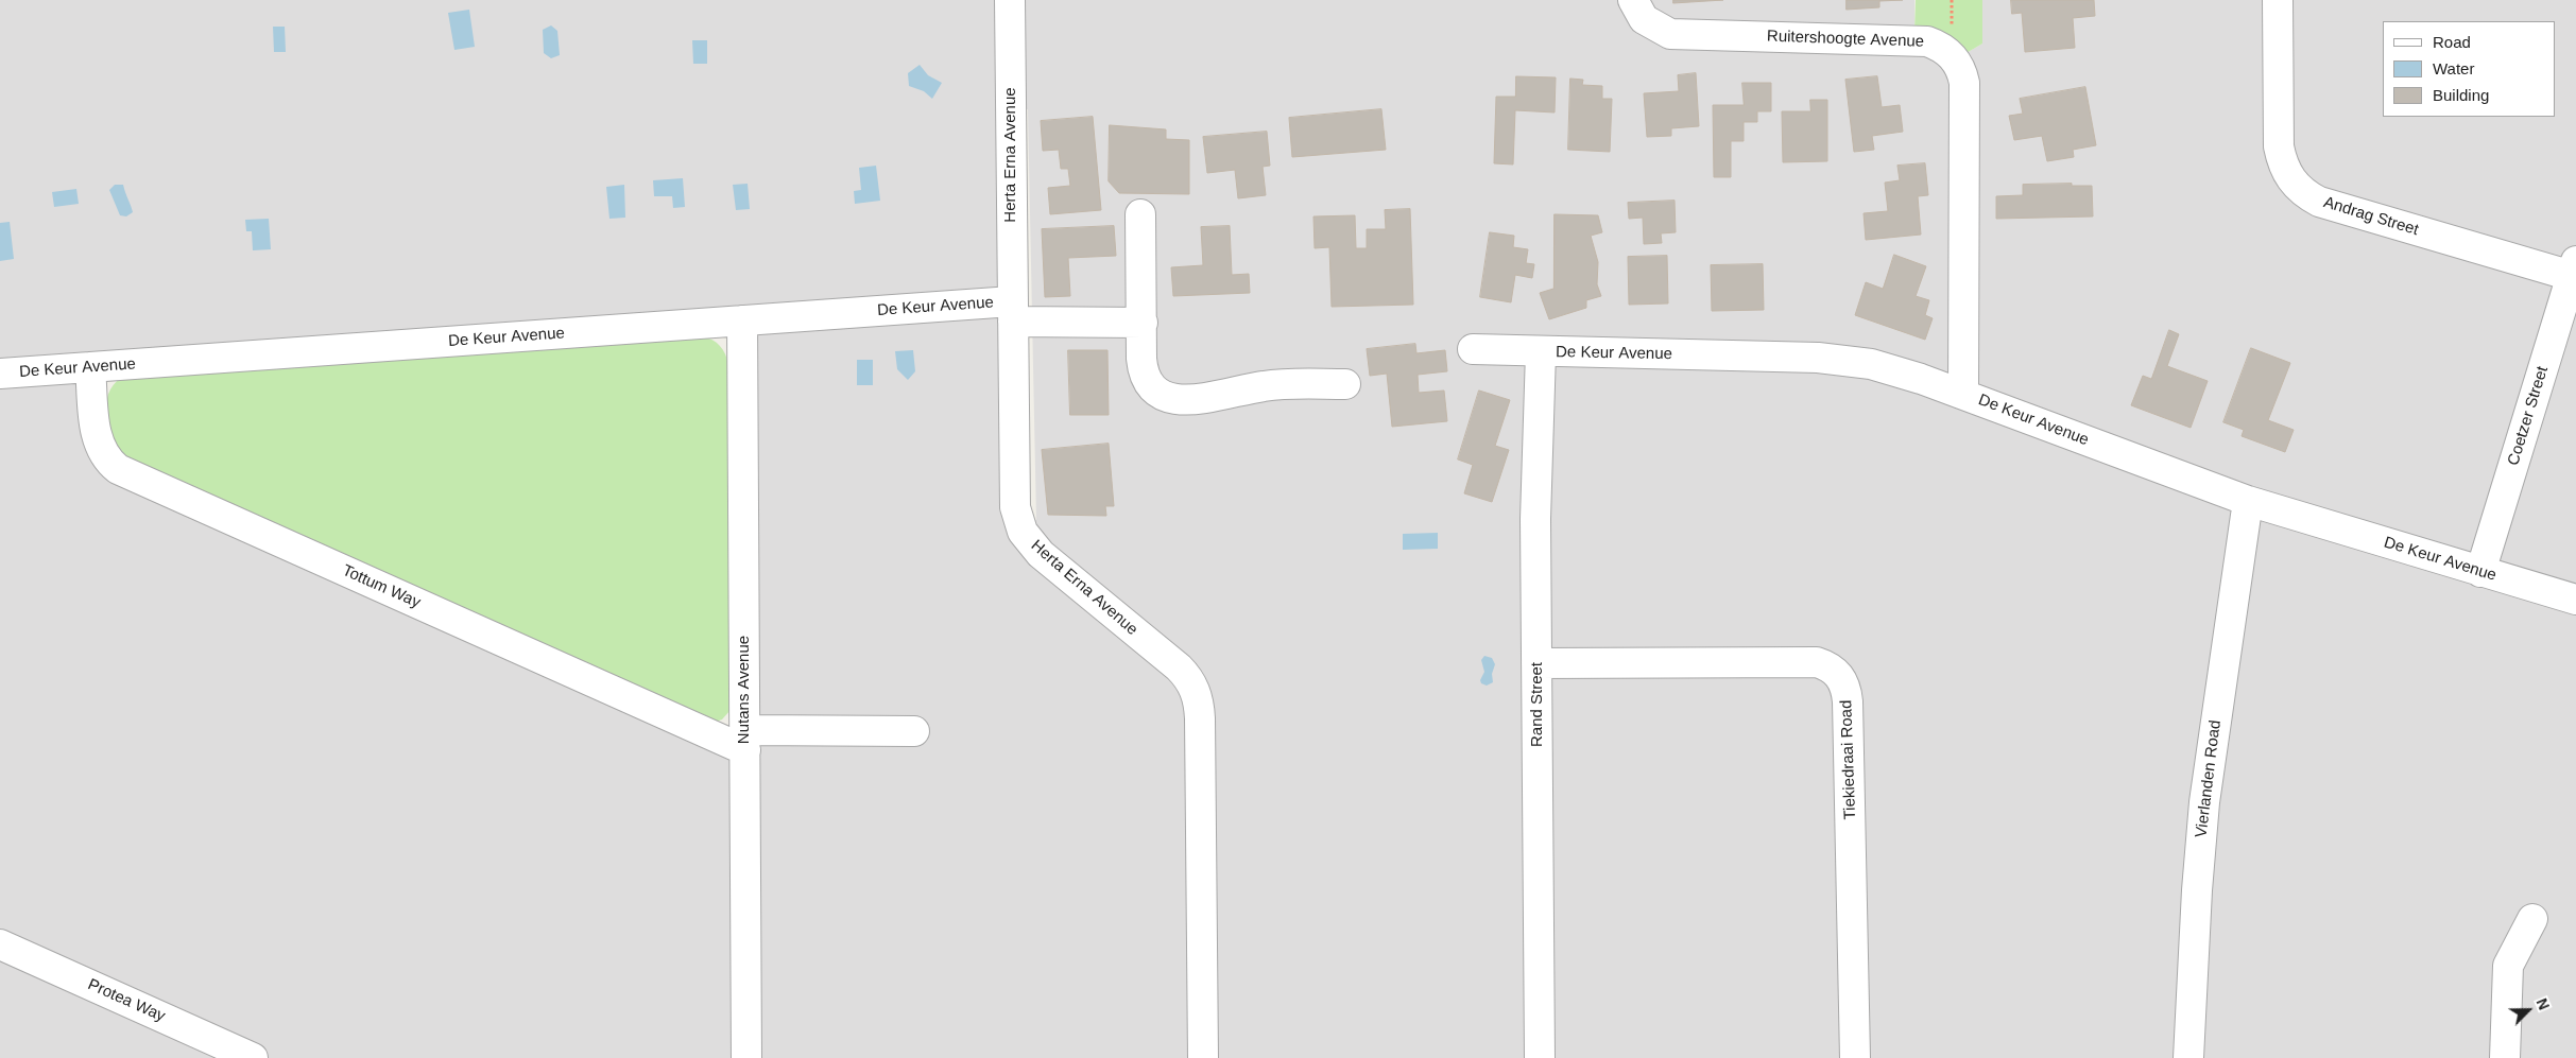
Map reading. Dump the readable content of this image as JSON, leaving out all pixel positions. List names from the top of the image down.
{
  "streets": {
    "street": [
      "Ruitershoogte Avenue",
      "Herta Erna Avenue",
      "Andrag Street",
      "De Keur Avenue",
      "Coetzer Street",
      "Tottum Way",
      "Nutans Avenue",
      "Rand Street",
      "Tiekiedraai Road",
      "Vierlanden Road",
      "Protea Way"
    ]
  },
  "crossings": [
    ["Ruitershoogte Avenue", "De Keur Avenue"],
    ["Herta Erna Avenue", "De Keur Avenue"],
    ["Andrag Street", "Coetzer Street"],
    ["De Keur Avenue", "Coetzer Street"],
    ["De Keur Avenue", "Tottum Way"],
    ["De Keur Avenue", "Nutans Avenue"],
    ["De Keur Avenue", "Rand Street"],
    ["De Keur Avenue", "Vierlanden Road"],
    ["Tottum Way", "Nutans Avenue"],
    ["Rand Street", "Tiekiedraai Road"]
  ],
  "legend": ["Road", "Water", "Building"],
  "north": "top right"
}
